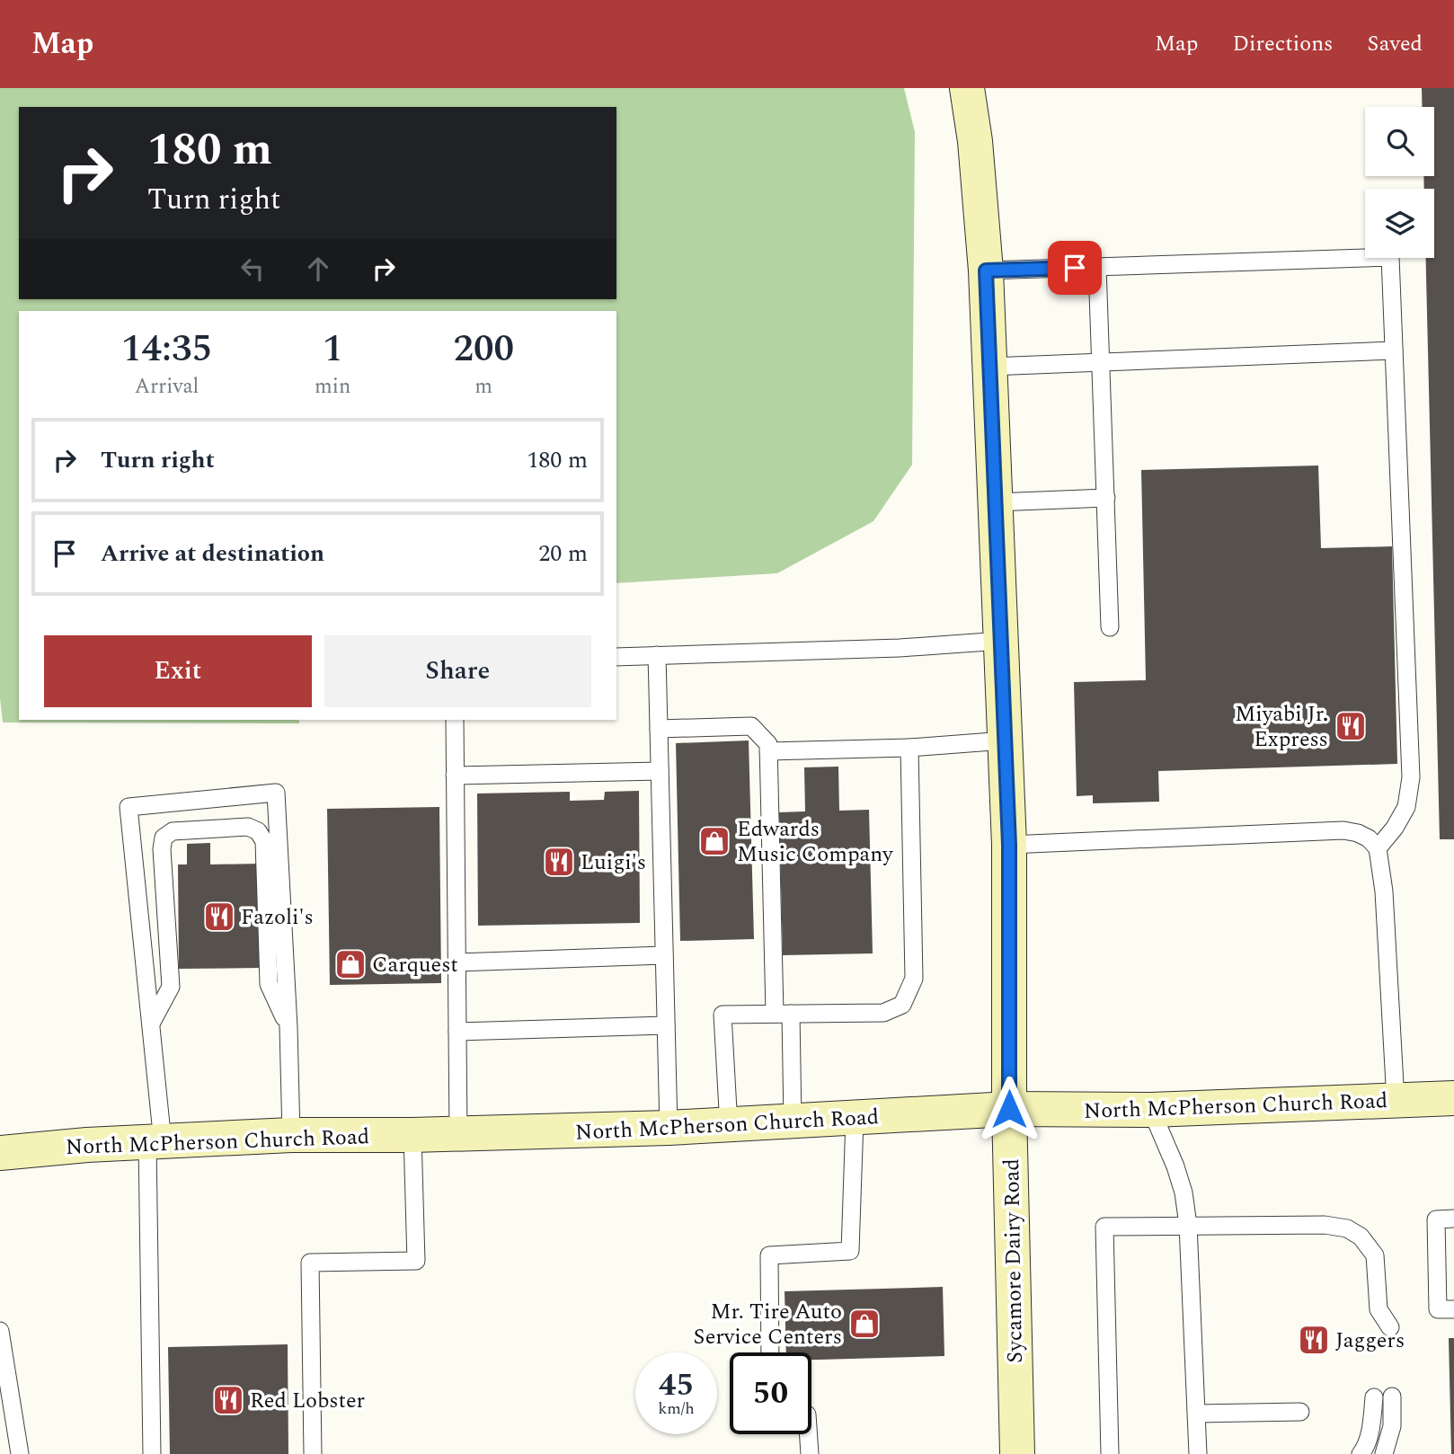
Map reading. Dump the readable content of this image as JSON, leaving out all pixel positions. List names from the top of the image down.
{
  "streets": {
    "main road": ["North McPherson Church Road", "Sycamore Dairy Road"]
  },
  "crossings": [
    ["North McPherson Church Road", "Sycamore Dairy Road"]
  ],
  "places": {
    "restaurant": [
      "Miyabi Jr. Express",
      "Luigi's",
      "Fazoli's",
      "Jaggers",
      "Red Lobster"
    ],
    "shop": ["Edwards Music Company", "Carquest", "Mr. Tire Auto Service Centers"]
  },
  "page": {
    "header": "Map",
    "nav": ["Map", "Directions", "Saved"],
    "turn": ["180 m", "Turn right"],
    "eta": [
      "14:35",
      "Arrival",
      "1",
      "min",
      "200",
      "m"
    ],
    "list": [
      {
        "name": "Turn right",
        "value": "180 m"
      },
      {
        "name": "Arrive at destination",
        "value": "20 m"
      }
    ],
    "buttons": ["Exit", "Share"],
    "speed": "45 km/h",
    "limit": "50"
  }
}
